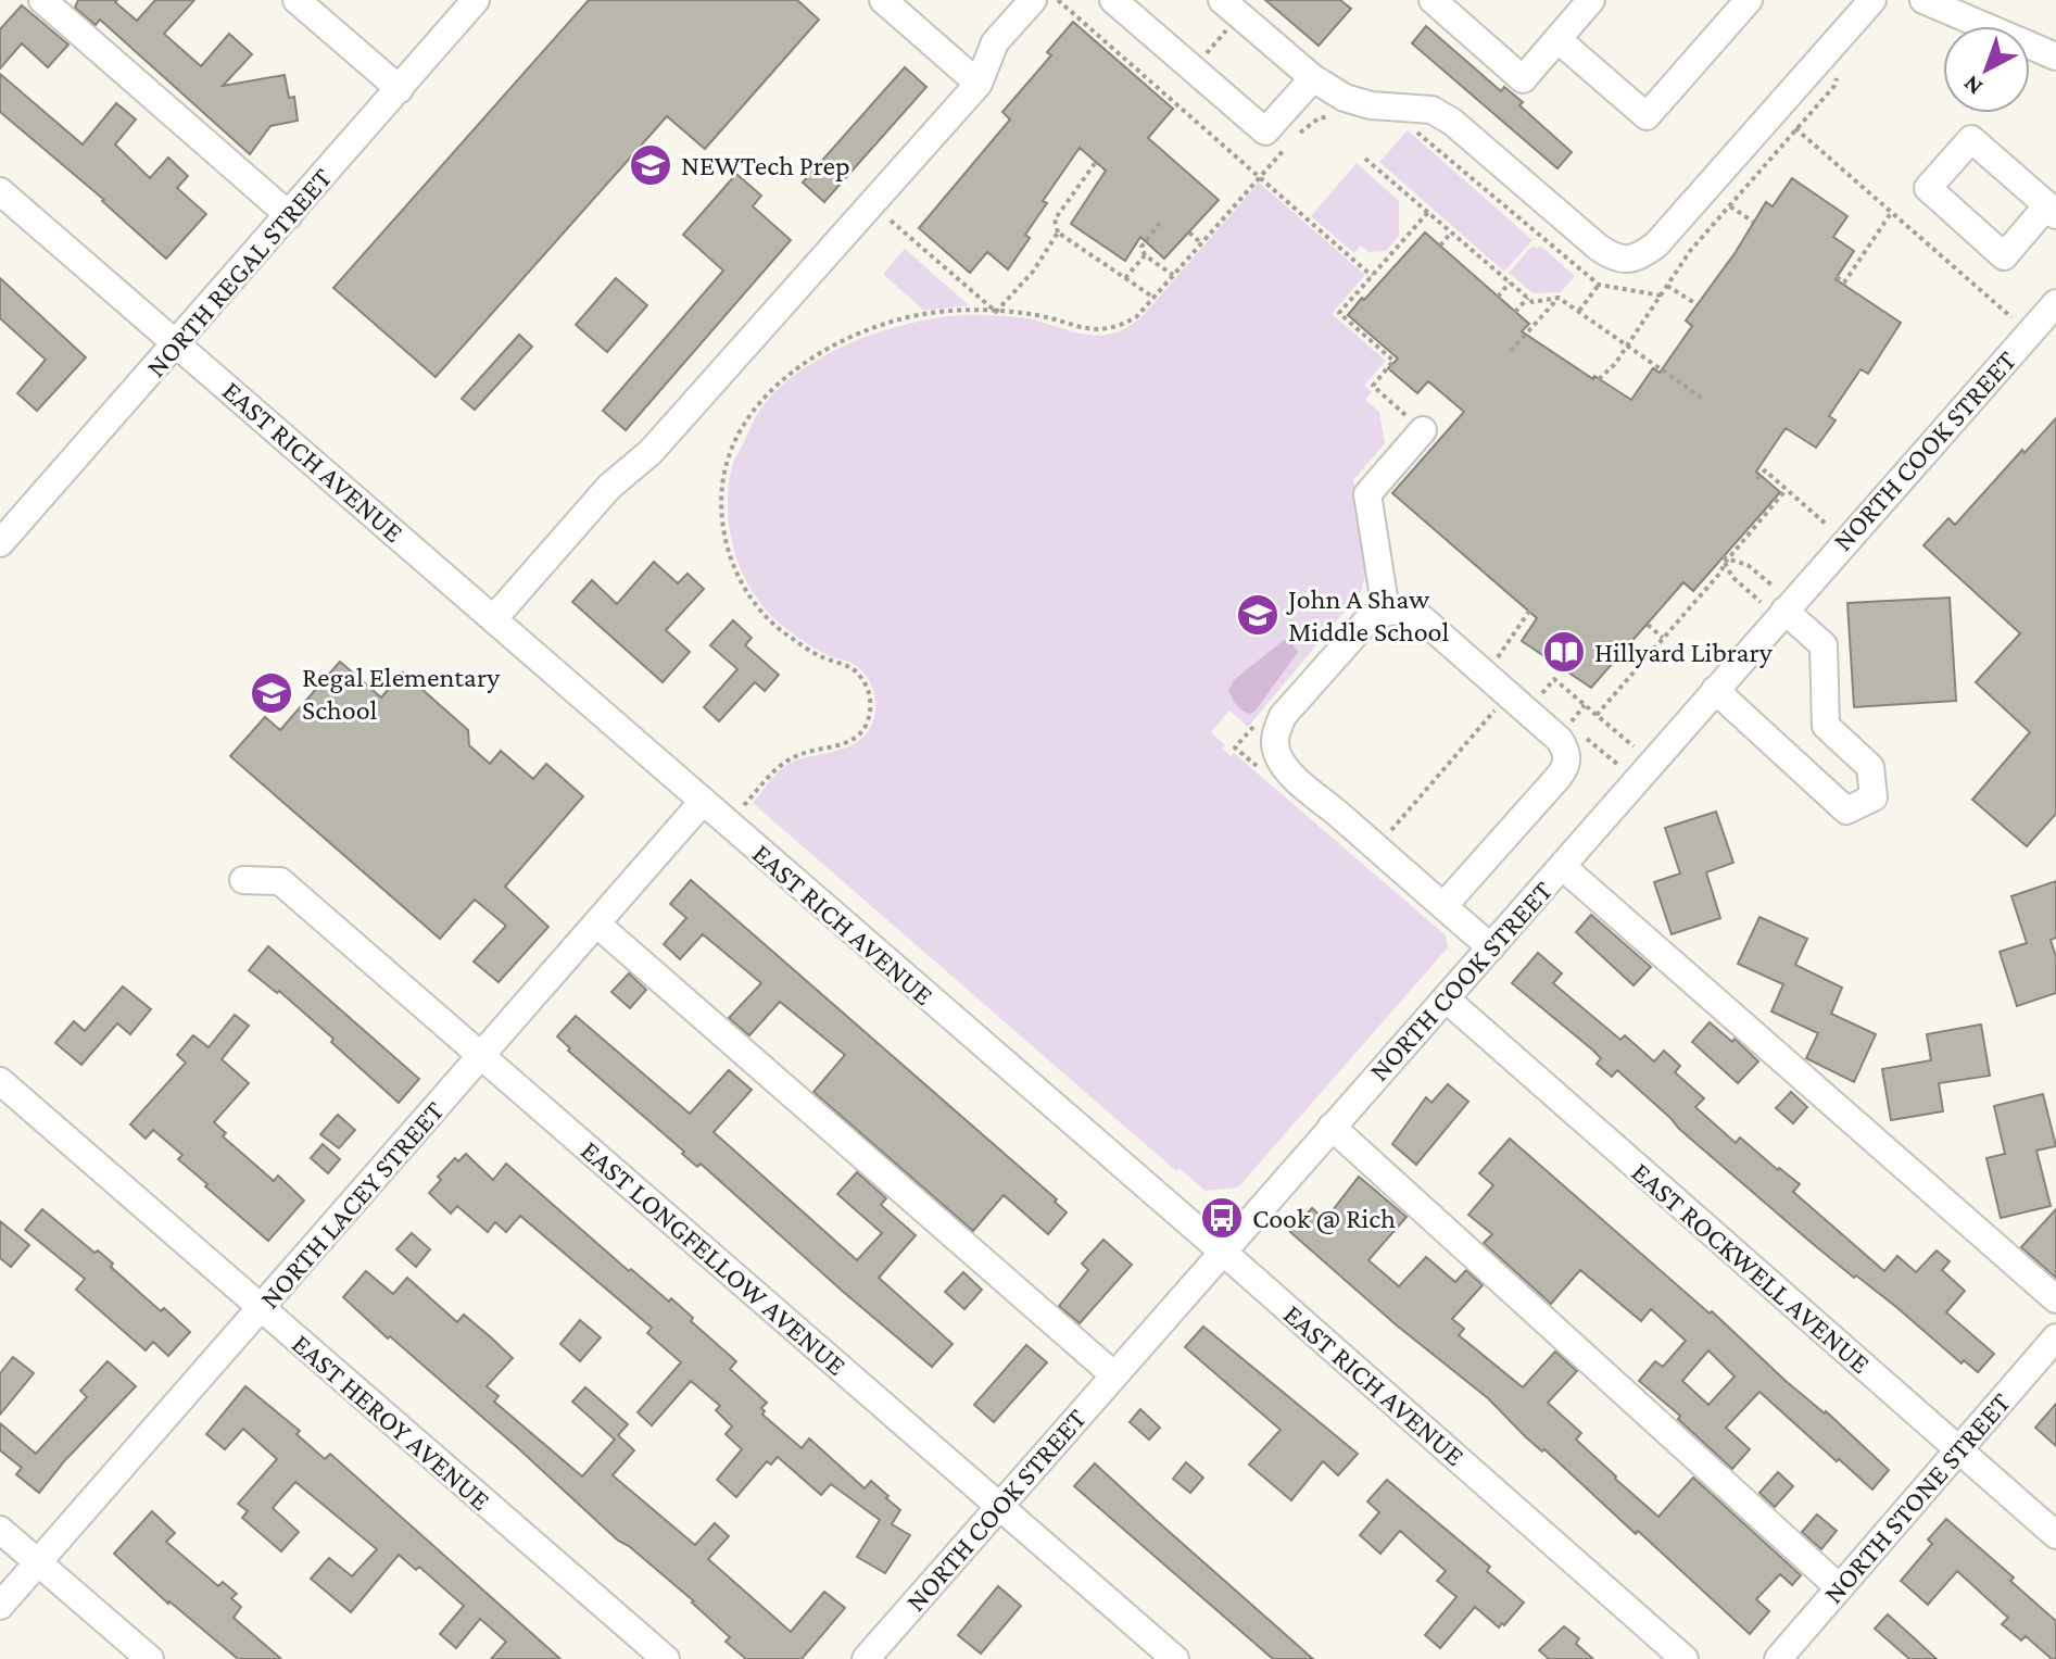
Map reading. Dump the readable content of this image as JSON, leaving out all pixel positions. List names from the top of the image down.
{
  "streets": {
    "street": [
      "NORTH REGAL STREET",
      "NORTH COOK STREET",
      "EAST RICH AVENUE",
      "NORTH LACEY STREET",
      "EAST LONGFELLOW AVENUE",
      "EAST ROCKWELL AVENUE",
      "EAST HEROY AVENUE",
      "NORTH STONE STREET"
    ]
  },
  "crossings": [
    ["NORTH REGAL STREET", "EAST RICH AVENUE"],
    ["NORTH COOK STREET", "EAST RICH AVENUE"],
    ["NORTH COOK STREET", "EAST LONGFELLOW AVENUE"],
    ["NORTH COOK STREET", "EAST ROCKWELL AVENUE"],
    ["EAST RICH AVENUE", "NORTH LACEY STREET"],
    ["NORTH LACEY STREET", "EAST LONGFELLOW AVENUE"],
    ["NORTH LACEY STREET", "EAST HEROY AVENUE"],
    ["EAST ROCKWELL AVENUE", "NORTH STONE STREET"]
  ],
  "places": {
    "school or university": ["NEWTech Prep", "John A Shaw Middle School", "Regal Elementary School"],
    "library": ["Hillyard Library"],
    "bus stop": ["Cook @ Rich"]
  },
  "north": "bottom left"
}
